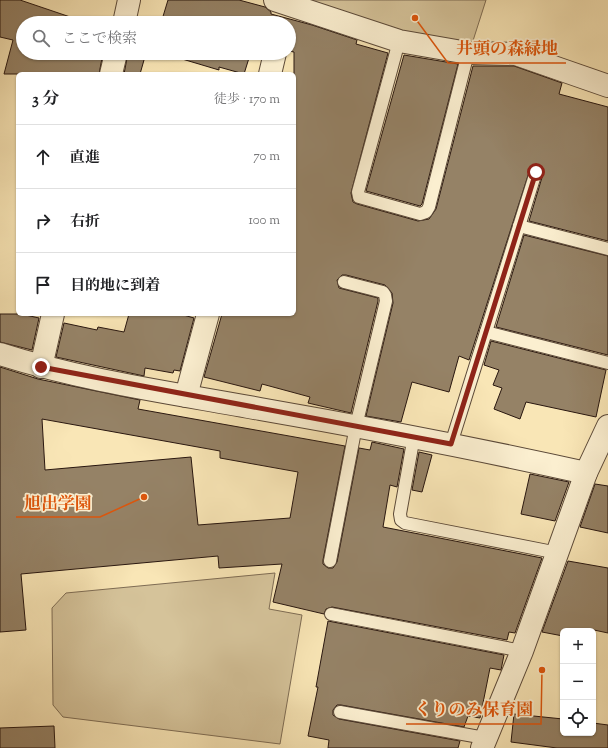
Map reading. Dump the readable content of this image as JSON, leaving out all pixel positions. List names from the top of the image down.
{
  "places": ["井頭の森緑地", "旭出学園", "くりのみ保育園"],
  "page": {
    "search": "ここで検索",
    "heading": ["3 分", "徒歩 · 170 m"],
    "list": [
      ["直進", "70 m"],
      ["右折", "100 m"],
      "目的地に到着"
    ],
    "map_buttons": ["+", "−"]
  }
}
